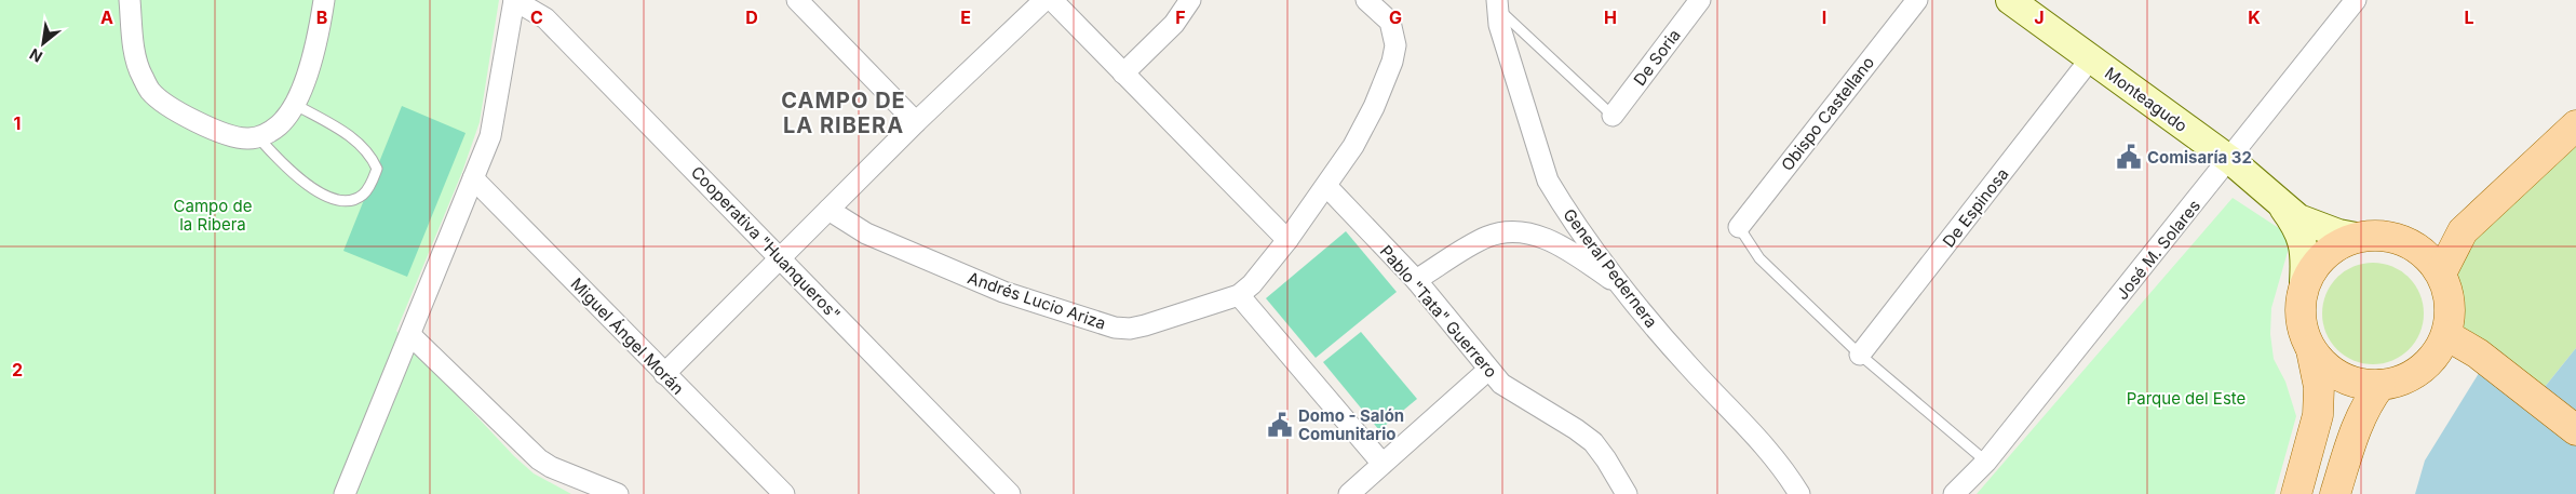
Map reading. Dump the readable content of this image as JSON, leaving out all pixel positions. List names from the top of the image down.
{
  "streets": {
    "street": [
      "De Soria",
      "Monteagudo",
      "Obispo Castellano",
      "De Espinosa",
      "Cooperativa \"Huanqueros\"",
      "José M. Solares",
      "General Pedernera",
      "Andrés Lucio Ariza",
      "Pablo \"Tata\" Guerrero",
      "Miguel Ángel Morán"
    ]
  },
  "crossings": [
    ["Monteagudo", "De Espinosa"],
    ["Monteagudo", "José M. Solares"],
    ["Andrés Lucio Ariza", "Pablo \"Tata\" Guerrero"]
  ],
  "districts": ["CAMPO DE LA RIBERA"],
  "parks": ["Campo de la Ribera", "Parque del Este"],
  "places": {
    "public building": ["Comisaría 32", "Domo - Salón Comunitario"]
  },
  "north": "bottom left",
  "grid": {
    "columns": [
      "A",
      "B",
      "C",
      "D",
      "E",
      "F",
      "G",
      "H",
      "I",
      "J",
      "K",
      "L"
    ],
    "rows": ["1", "2"]
  }
}
